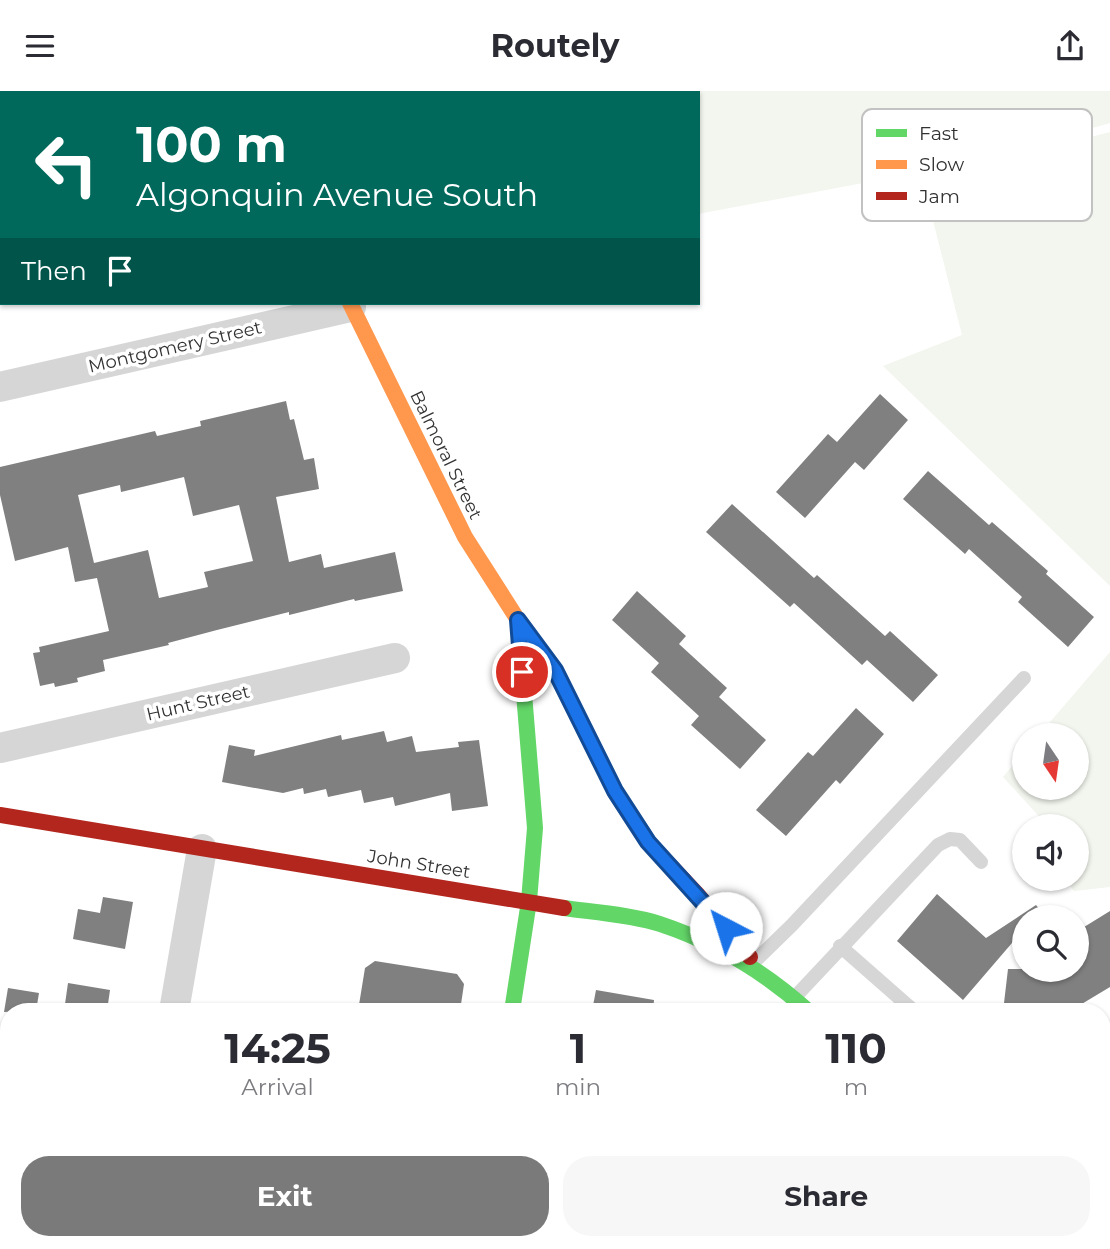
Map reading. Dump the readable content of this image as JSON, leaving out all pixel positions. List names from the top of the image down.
{
  "streets": {
    "main road": ["Balmoral Street", "John Street"],
    "street": ["Montgomery Street", "Hunt Street"]
  },
  "crossings": [
    ["Montgomery Street", "Balmoral Street"],
    ["Balmoral Street", "John Street"]
  ],
  "legend": ["Fast", "Slow", "Jam"],
  "north": "bottom",
  "page": {
    "header": "Routely",
    "turn": ["100 m", "Algonquin Avenue South"],
    "then": "Then",
    "eta": [
      "14:25",
      "Arrival",
      "1",
      "min",
      "110",
      "m"
    ],
    "buttons": ["Exit", "Share"]
  }
}
